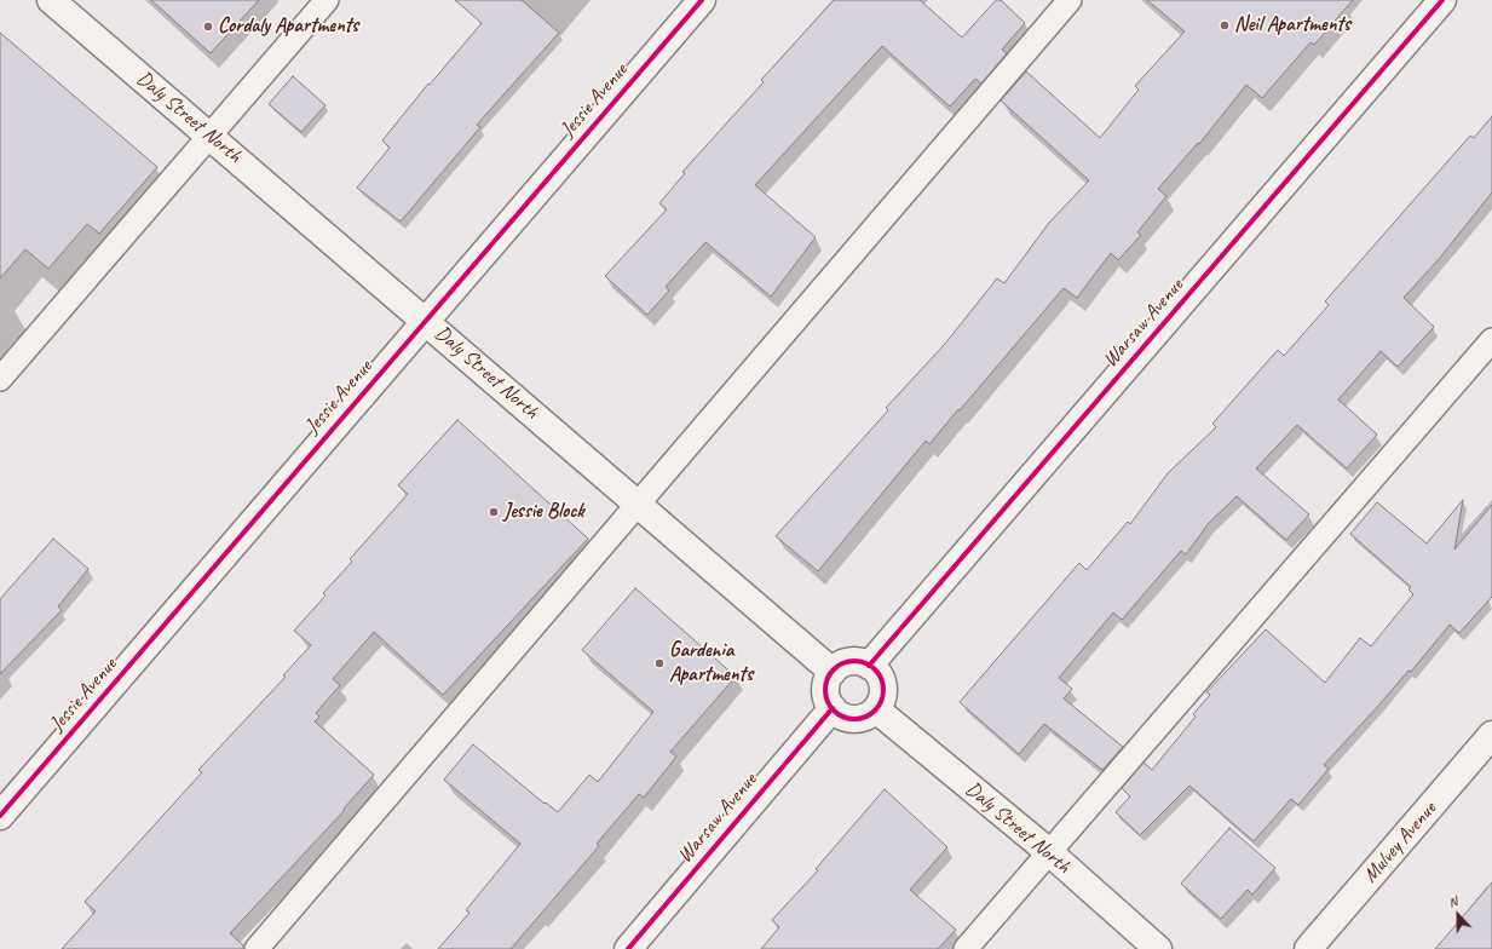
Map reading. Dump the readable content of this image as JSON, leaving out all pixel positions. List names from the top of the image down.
{
  "streets": {
    "street": [
      "Jessie Avenue",
      "Daly Street North",
      "Warsaw Avenue",
      "Mulvey Avenue"
    ]
  },
  "crossings": [
    ["Jessie Avenue", "Daly Street North"],
    ["Daly Street North", "Warsaw Avenue"]
  ],
  "places": [
    "Neil Apartments",
    "Cordaly Apartments",
    "Jessie Block",
    "Gardenia Apartments"
  ],
  "north": "top"
}
